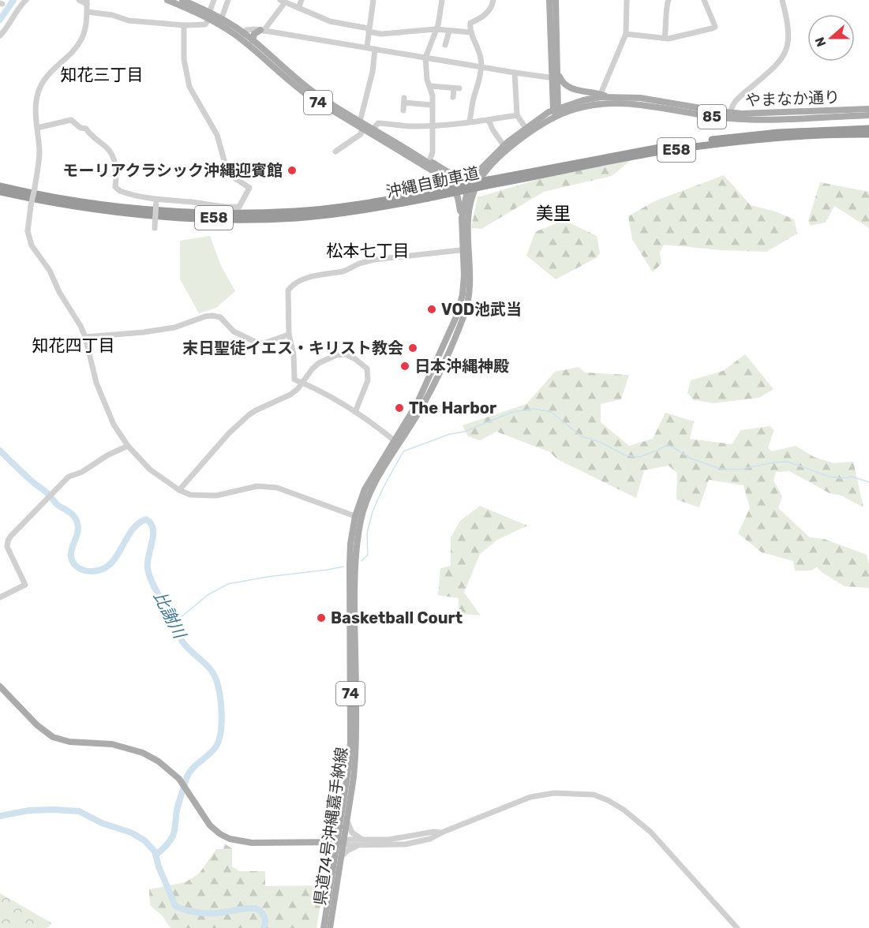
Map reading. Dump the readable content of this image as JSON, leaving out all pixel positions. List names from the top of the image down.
{
  "streets": {
    "highway": ["E58", "沖縄自動車道"],
    "main road": [
      "やまなか通り",
      "74",
      "85",
      "県道74号沖縄嘉手納線"
    ]
  },
  "crossings": [
    ["やまなか通り", "74"],
    ["やまなか通り", "県道74号沖縄嘉手納線"],
    ["74", "県道74号沖縄嘉手納線"]
  ],
  "districts": [
    "知花三丁目",
    "美里",
    "松本七丁目",
    "知花四丁目"
  ],
  "water": ["比謝川"],
  "places": [
    "モーリアクラシック沖縄迎賓館",
    "VOD池武当",
    "末日聖徒イエス・キリスト教会",
    "日本沖縄神殿",
    "The Harbor",
    "Basketball Court"
  ],
  "north": "left"
}
